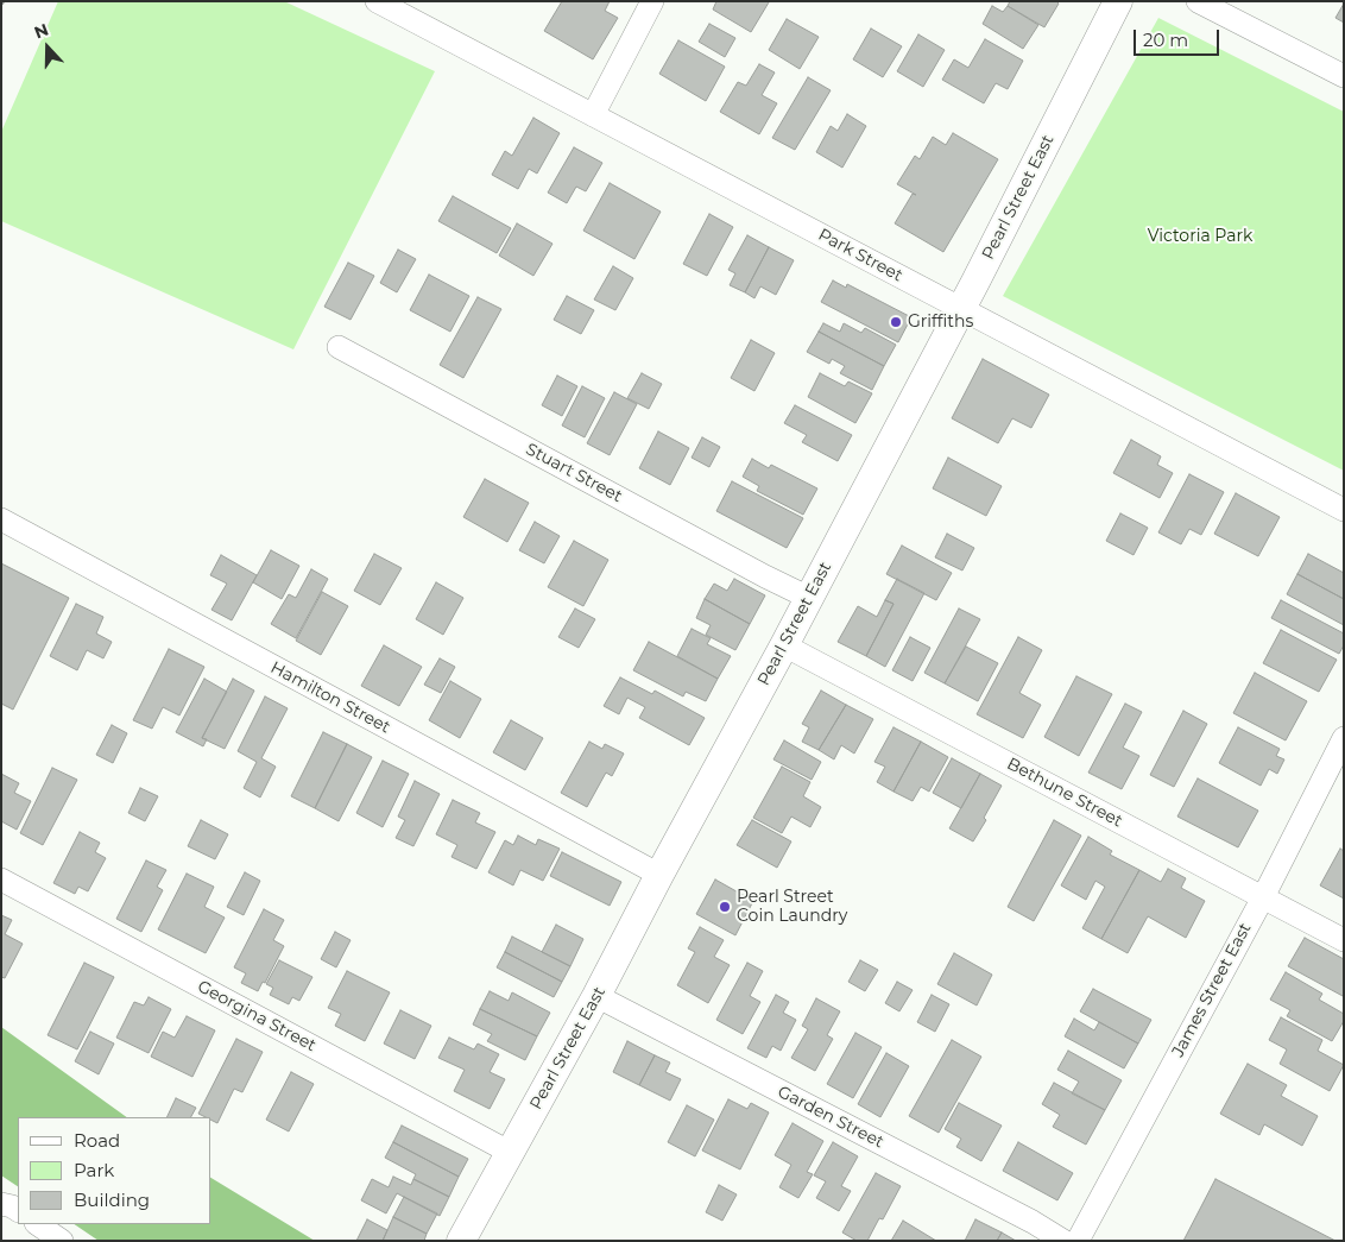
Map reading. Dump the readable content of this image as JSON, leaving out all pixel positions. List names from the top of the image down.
{
  "streets": {
    "street": [
      "Pearl Street East",
      "Park Street",
      "Stuart Street",
      "Hamilton Street",
      "Bethune Street",
      "James Street East",
      "Georgina Street",
      "Garden Street"
    ]
  },
  "crossings": [
    ["Pearl Street East", "Park Street"],
    ["Pearl Street East", "Stuart Street"],
    ["Pearl Street East", "Hamilton Street"],
    ["Pearl Street East", "Bethune Street"],
    ["Pearl Street East", "Georgina Street"],
    ["Pearl Street East", "Garden Street"],
    ["Bethune Street", "James Street East"]
  ],
  "parks": ["Victoria Park"],
  "places": ["Griffiths", "Pearl Street Coin Laundry"],
  "legend": ["Road", "Park", "Building"],
  "scale_bar": "20 m",
  "north": "top"
}
